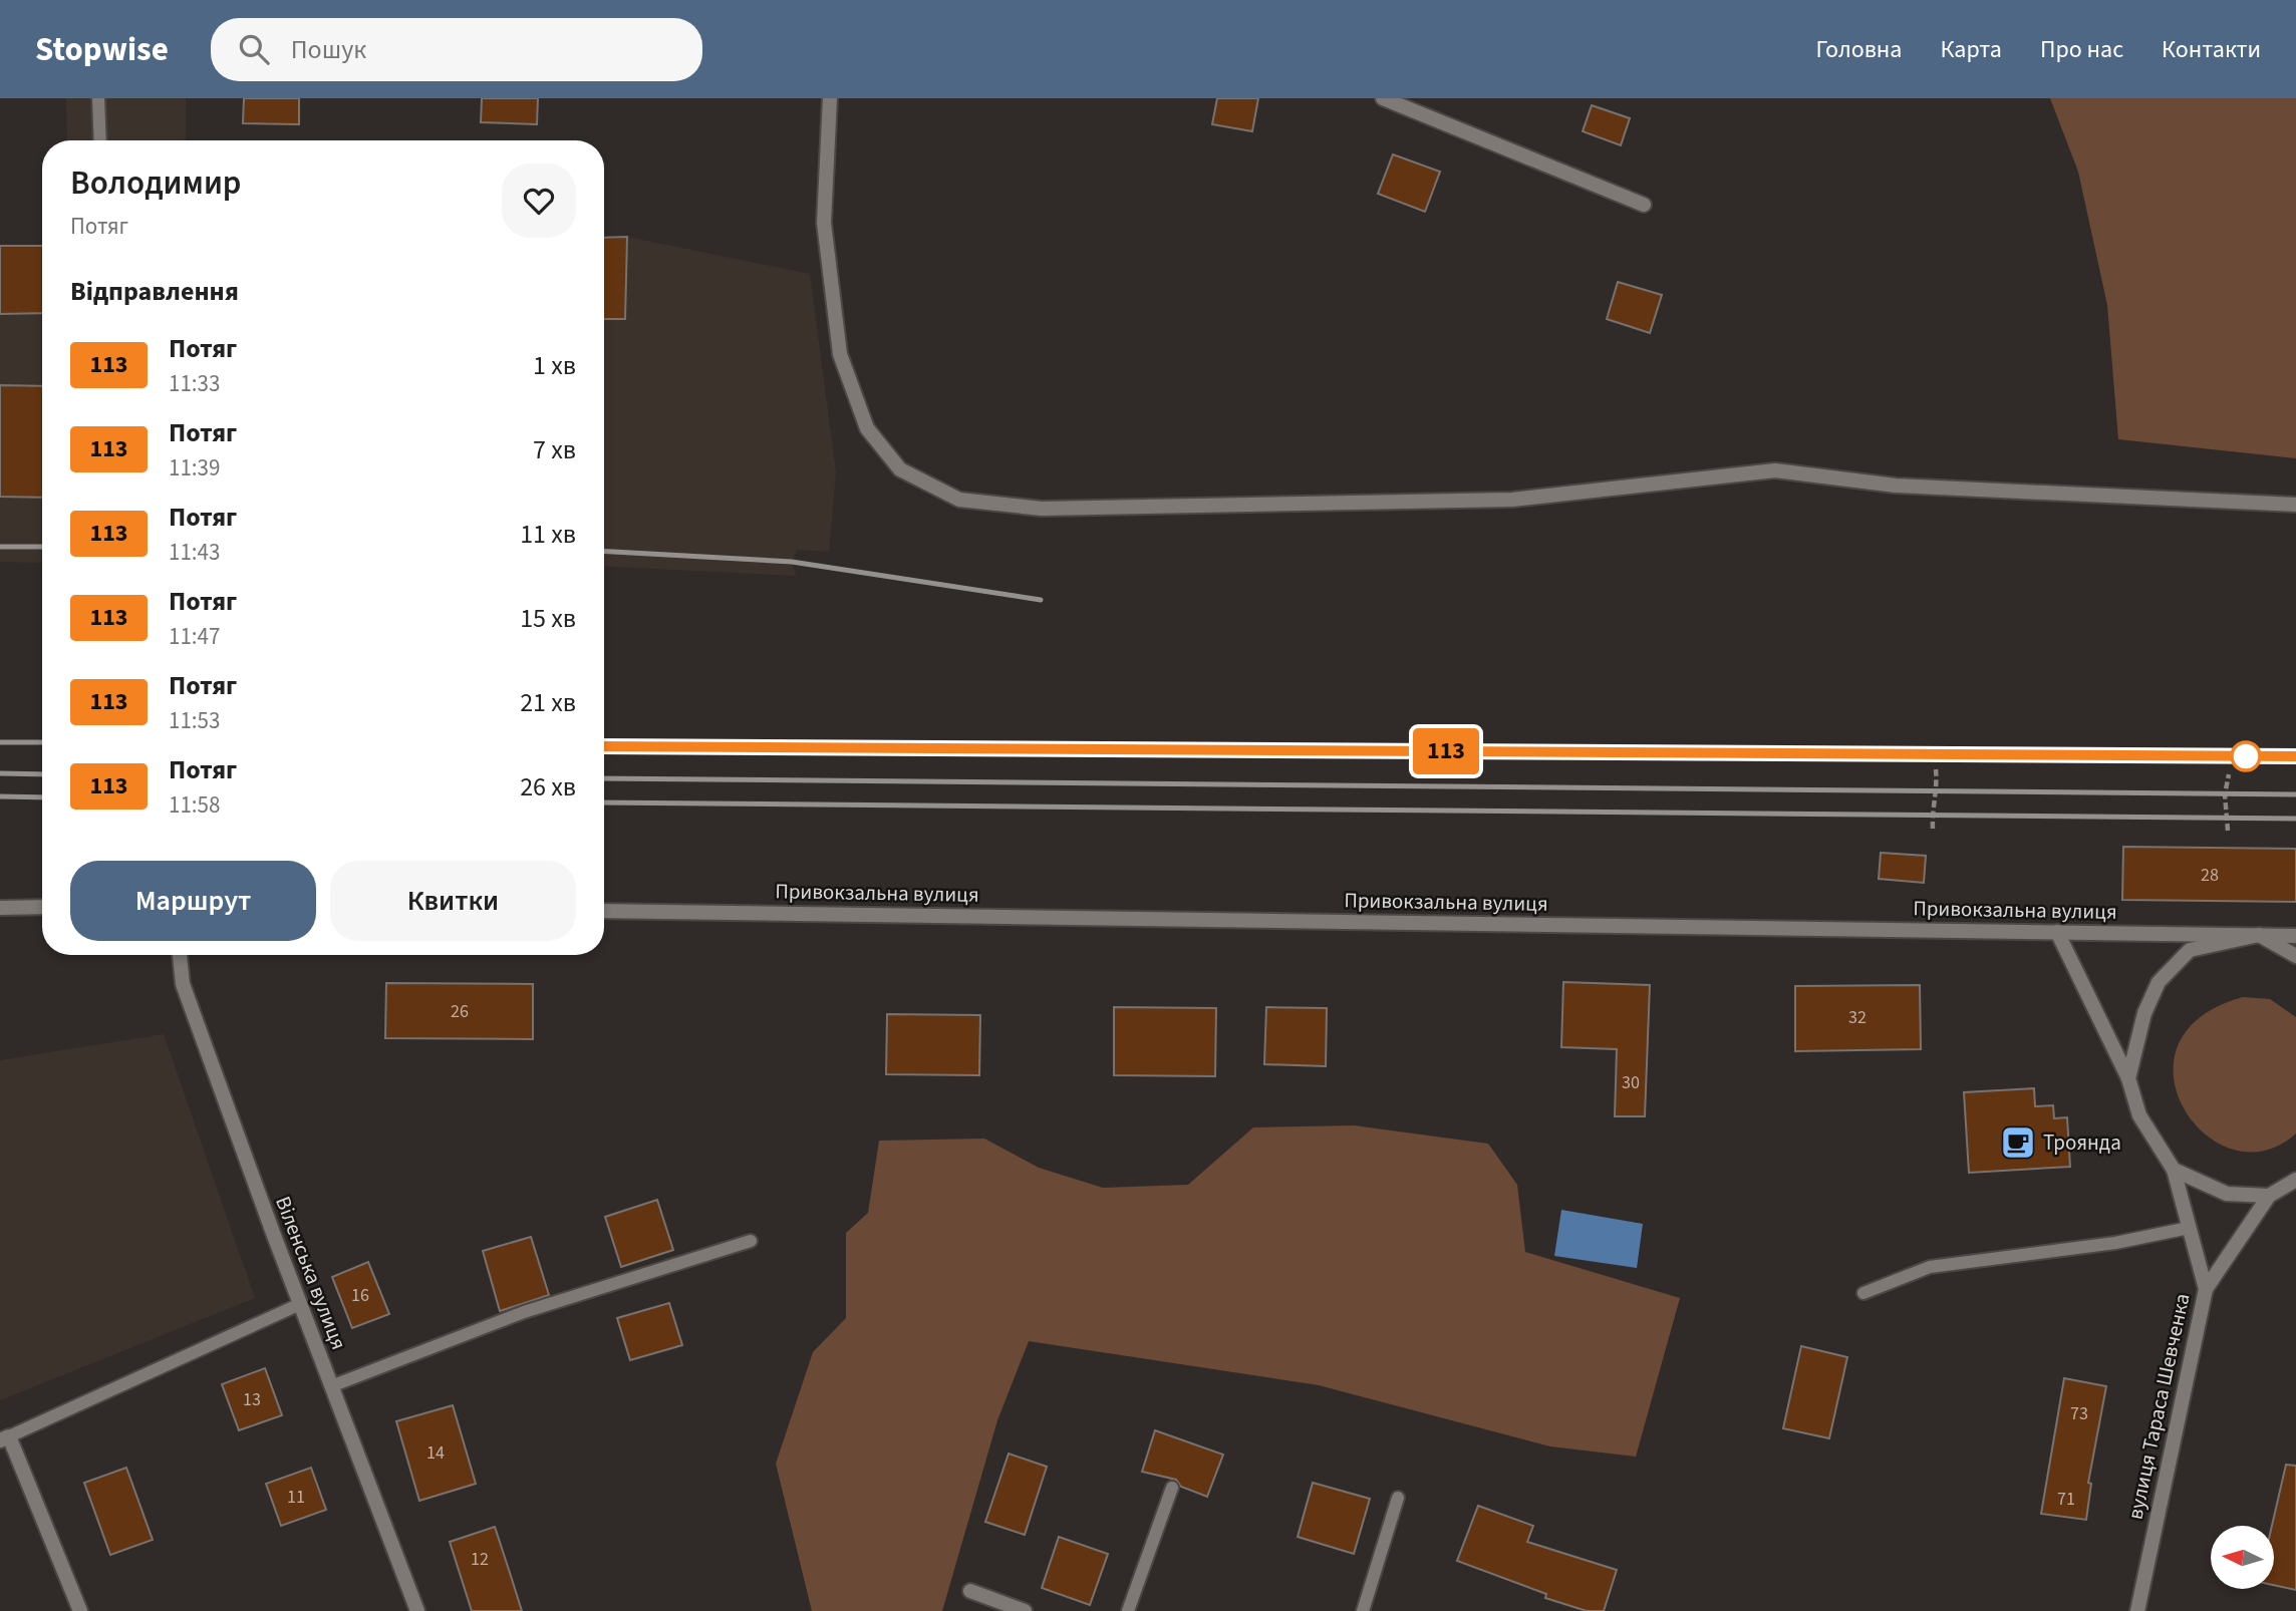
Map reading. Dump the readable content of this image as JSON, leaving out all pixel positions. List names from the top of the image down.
{
  "streets": {
    "street": ["Привокзальна вулиця", "Віленська вулиця", "вулиця Тараса Шевченка"]
  },
  "crossings": [
    ["Привокзальна вулиця", "вулиця Тараса Шевченка"]
  ],
  "places": {
    "cafe": ["Троянда"]
  },
  "house_numbers": [
    "28",
    "26",
    "32",
    "30",
    "16",
    "13",
    "73",
    "14",
    "11",
    "71",
    "12"
  ],
  "north": "left",
  "page": {
    "header": "Stopwise",
    "search": "Пошук",
    "nav": [
      "Головна",
      "Карта",
      "Про нас",
      "Контакти"
    ],
    "on_map": "113",
    "heading": [
      ["Володимир", "Потяг"],
      "Відправлення"
    ],
    "list": [
      {
        "mark": "113",
        "name": "Потяг",
        "note": "11:33",
        "value": "1 хв"
      },
      {
        "mark": "113",
        "name": "Потяг",
        "note": "11:39",
        "value": "7 хв"
      },
      {
        "mark": "113",
        "name": "Потяг",
        "note": "11:43",
        "value": "11 хв"
      },
      {
        "mark": "113",
        "name": "Потяг",
        "note": "11:47",
        "value": "15 хв"
      },
      {
        "mark": "113",
        "name": "Потяг",
        "note": "11:53",
        "value": "21 хв"
      },
      {
        "mark": "113",
        "name": "Потяг",
        "note": "11:58",
        "value": "26 хв"
      }
    ],
    "buttons": ["Маршрут", "Квитки"]
  }
}
